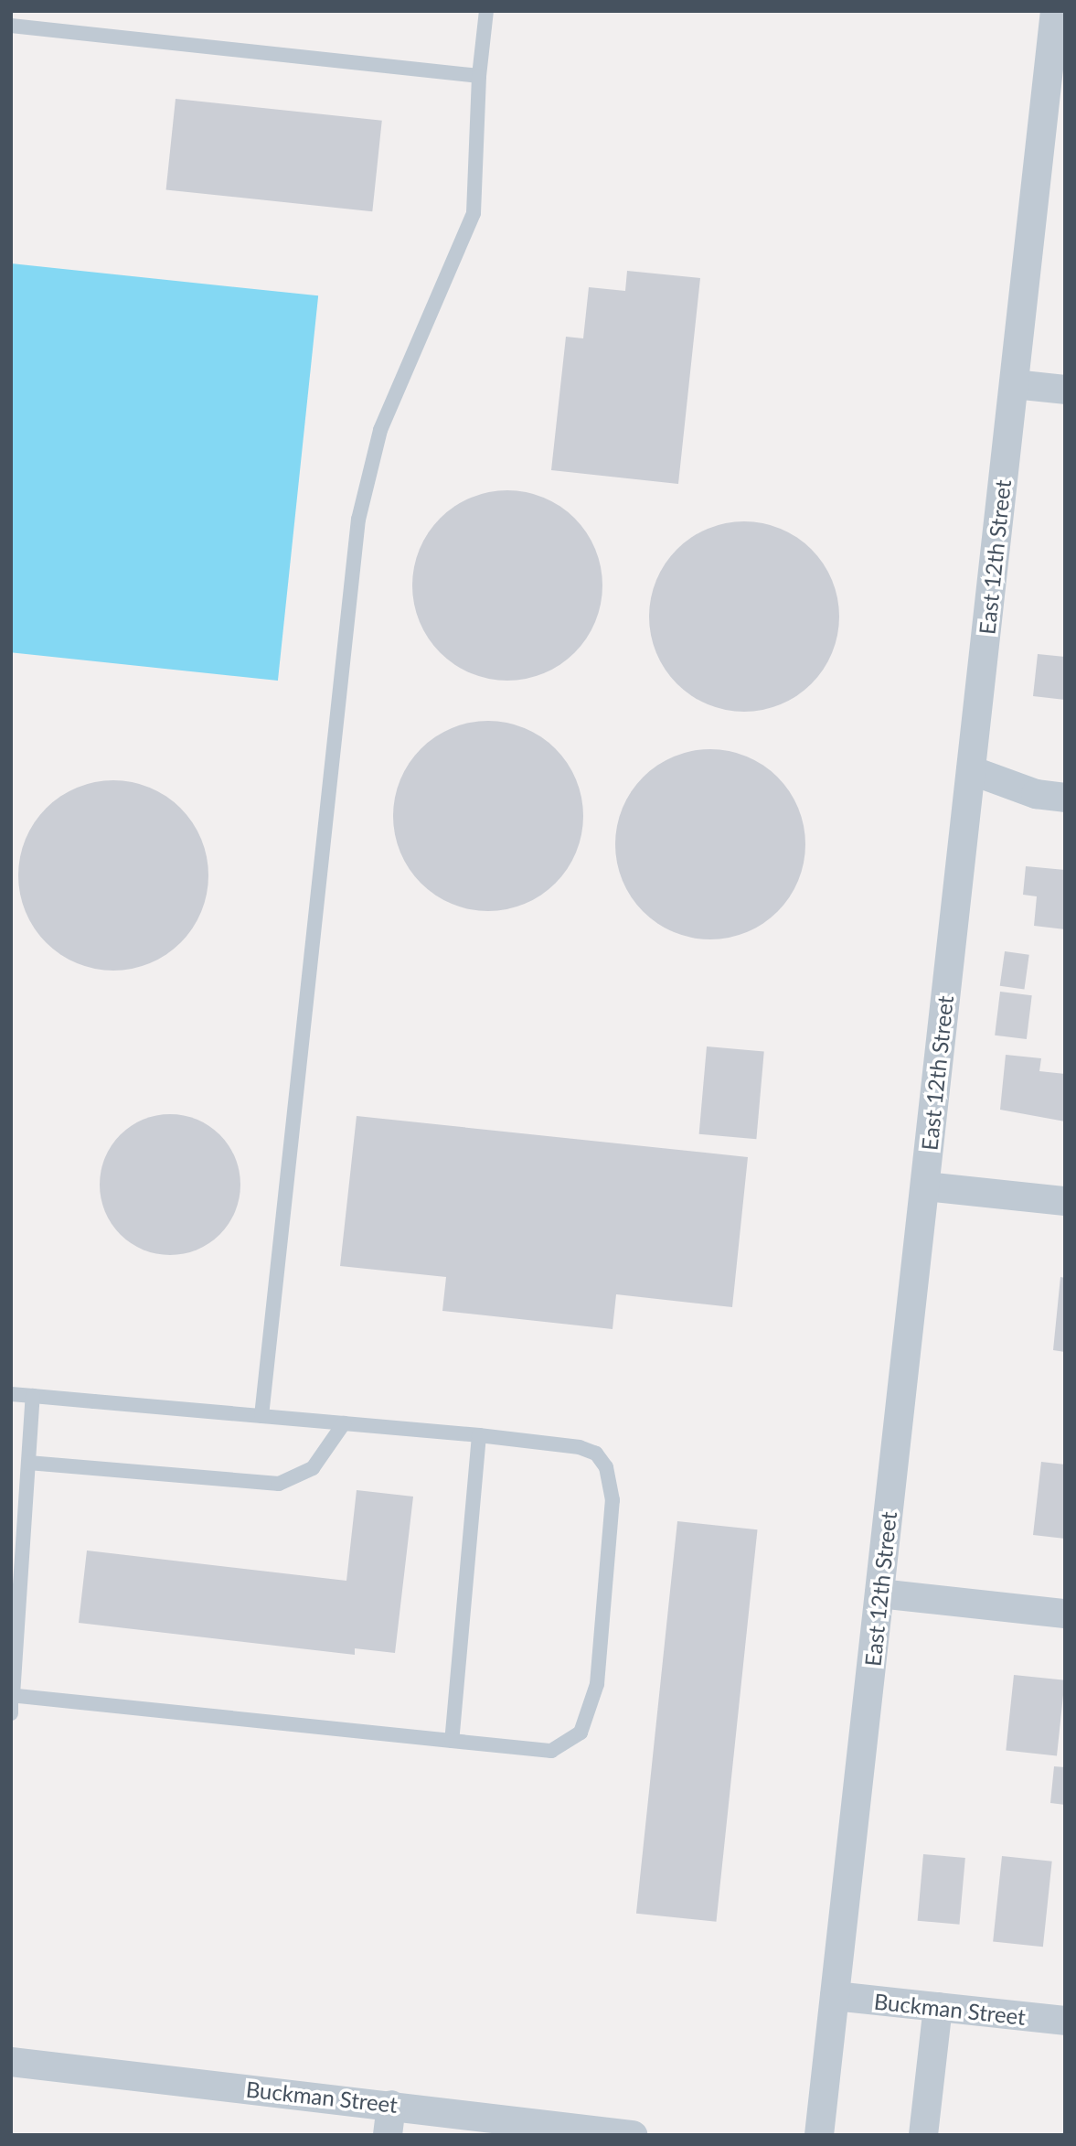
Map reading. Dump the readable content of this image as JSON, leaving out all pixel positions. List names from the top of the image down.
{
  "streets": {
    "street": ["East 12th Street", "Buckman Street"]
  },
  "crossings": [
    ["East 12th Street", "Buckman Street"]
  ]
}
